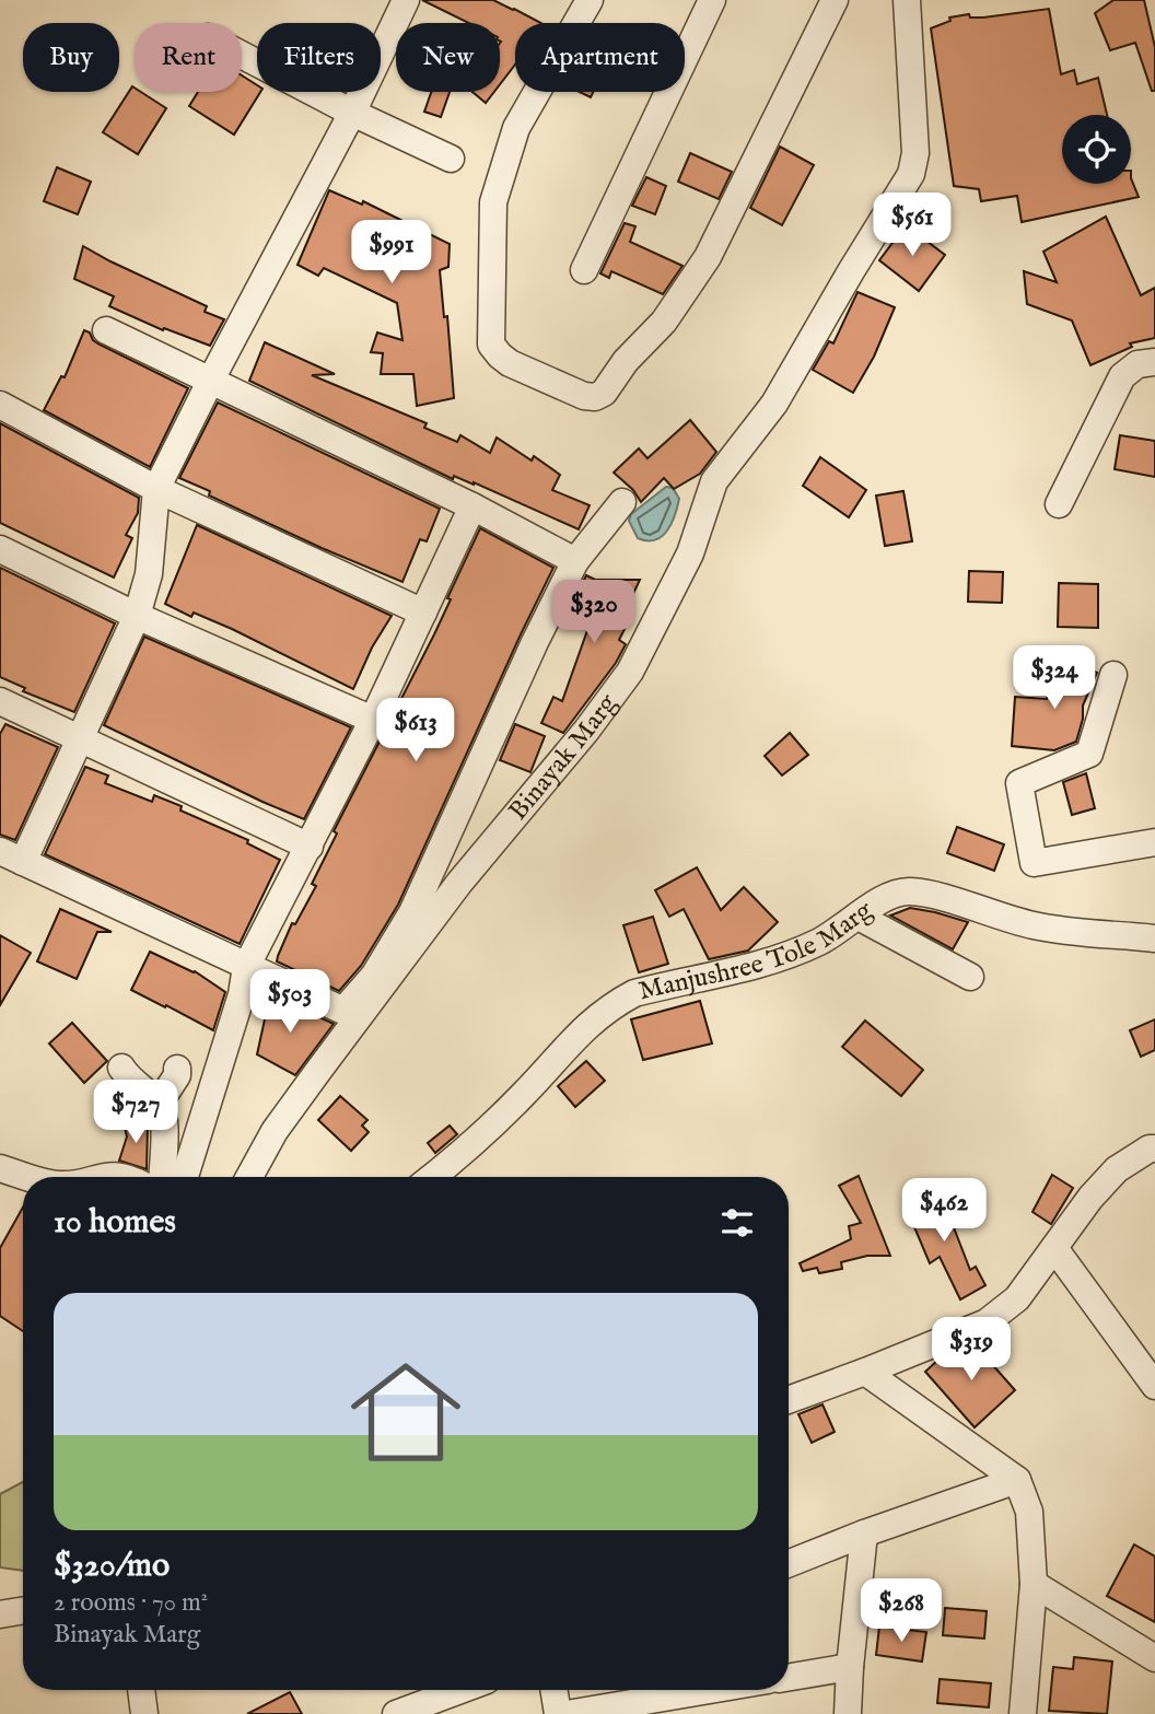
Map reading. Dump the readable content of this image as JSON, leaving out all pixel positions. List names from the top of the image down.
{
  "streets": {
    "street": ["Binayak Marg", "Manjushree Tole Marg"]
  },
  "page": {
    "chip": [
      "Buy",
      "Rent",
      "Filters",
      "New",
      "Apartment"
    ],
    "price": [
      "$561",
      "$991",
      "$320",
      "$324",
      "$613",
      "$503",
      "$727",
      "$462",
      "$319",
      "$268"
    ],
    "heading": "10 homes",
    "list": [
      {
        "name": "$320/mo",
        "note": "2 rooms · 70 m² · Binayak Marg"
      }
    ]
  }
}
